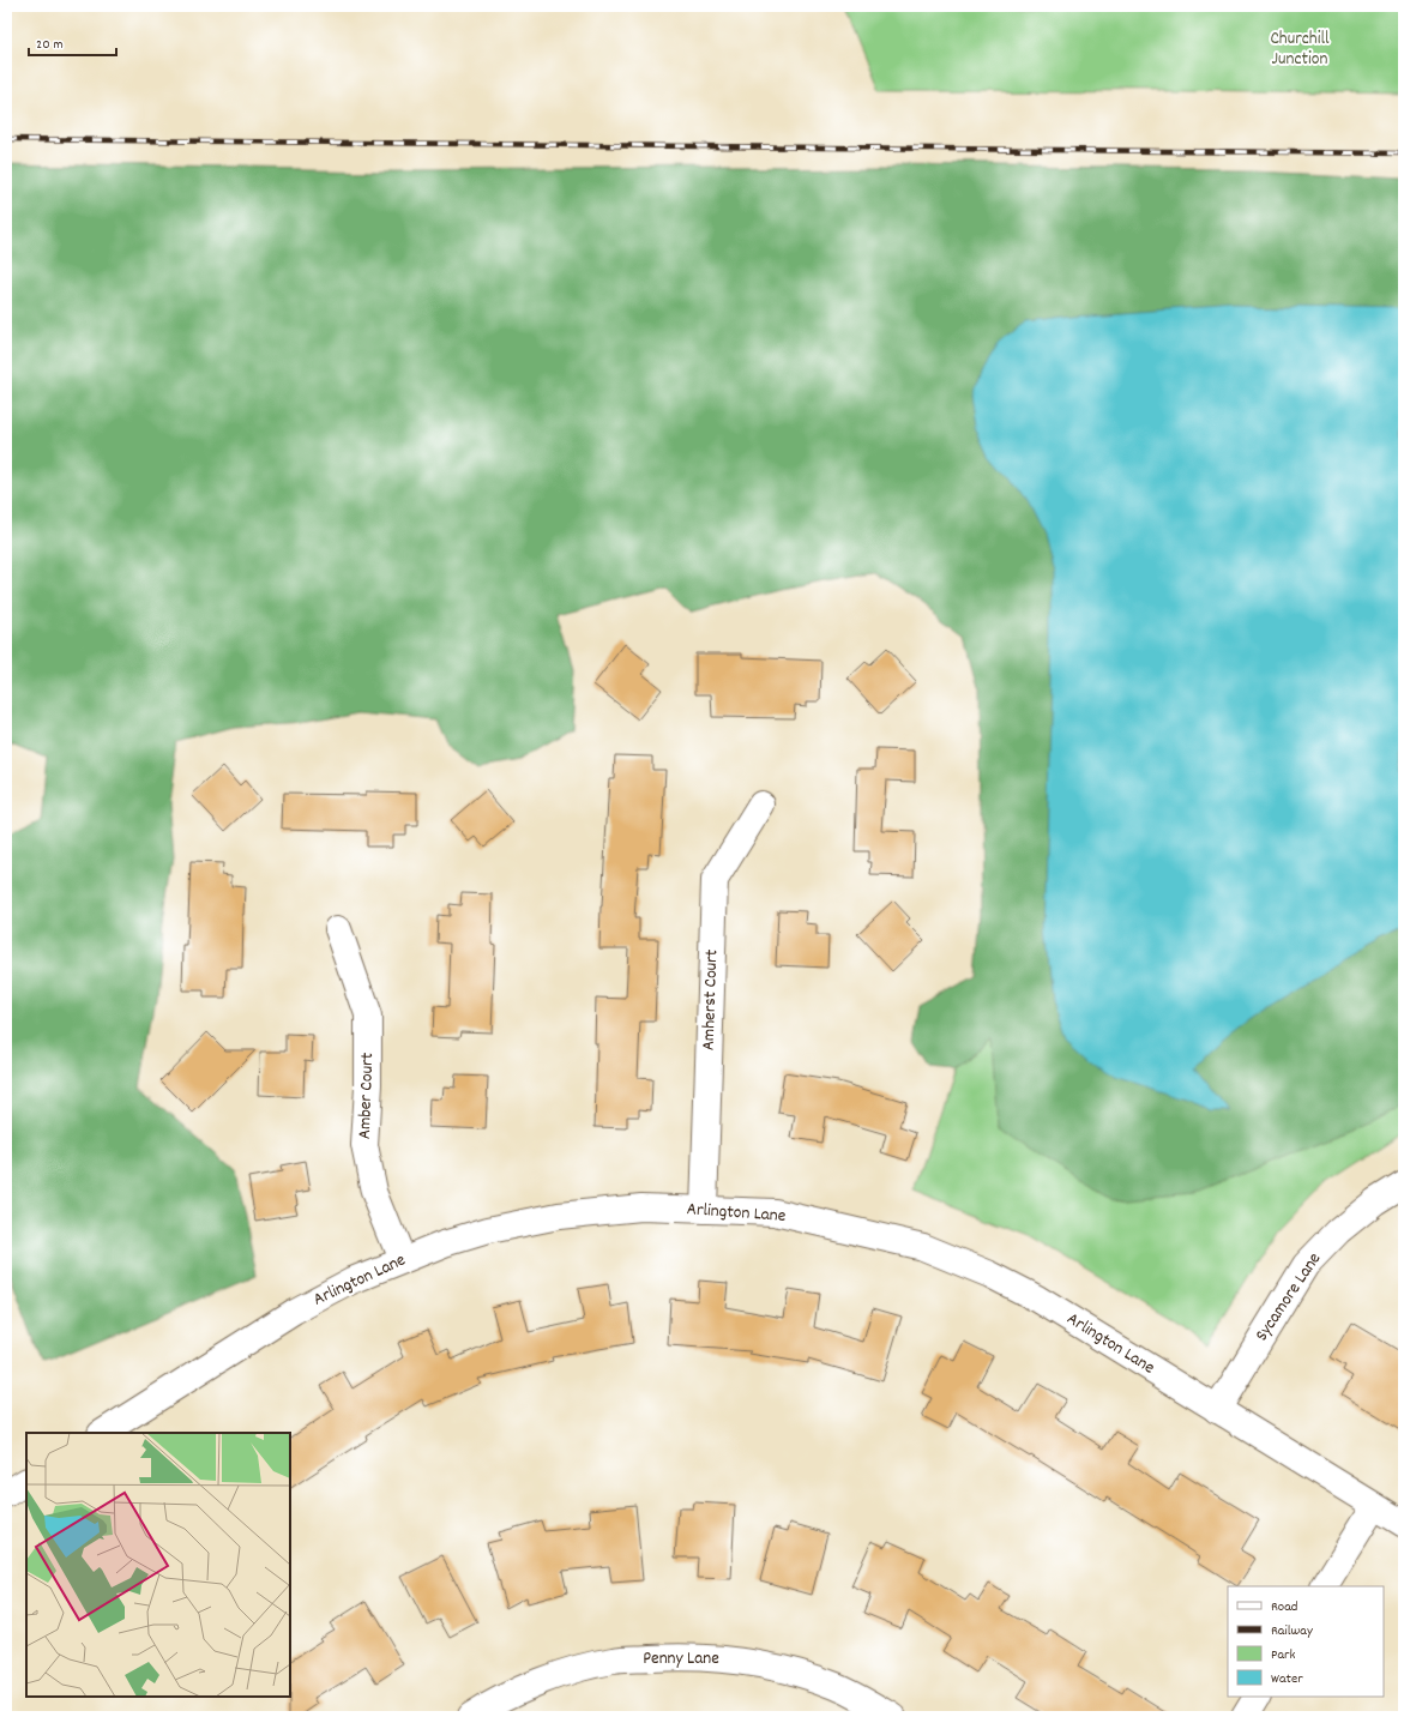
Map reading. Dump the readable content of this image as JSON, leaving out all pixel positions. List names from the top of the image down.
{
  "streets": {
    "street": [
      "Amherst Court",
      "Amber Court",
      "Arlington Lane",
      "Sycamore Lane",
      "Penny Lane"
    ]
  },
  "crossings": [
    ["Amherst Court", "Arlington Lane"],
    ["Amber Court", "Arlington Lane"],
    ["Arlington Lane", "Sycamore Lane"]
  ],
  "parks": ["Churchill Junction"],
  "legend": [
    "Road",
    "Railway",
    "Park",
    "Water"
  ],
  "scale_bar": "20 m"
}
